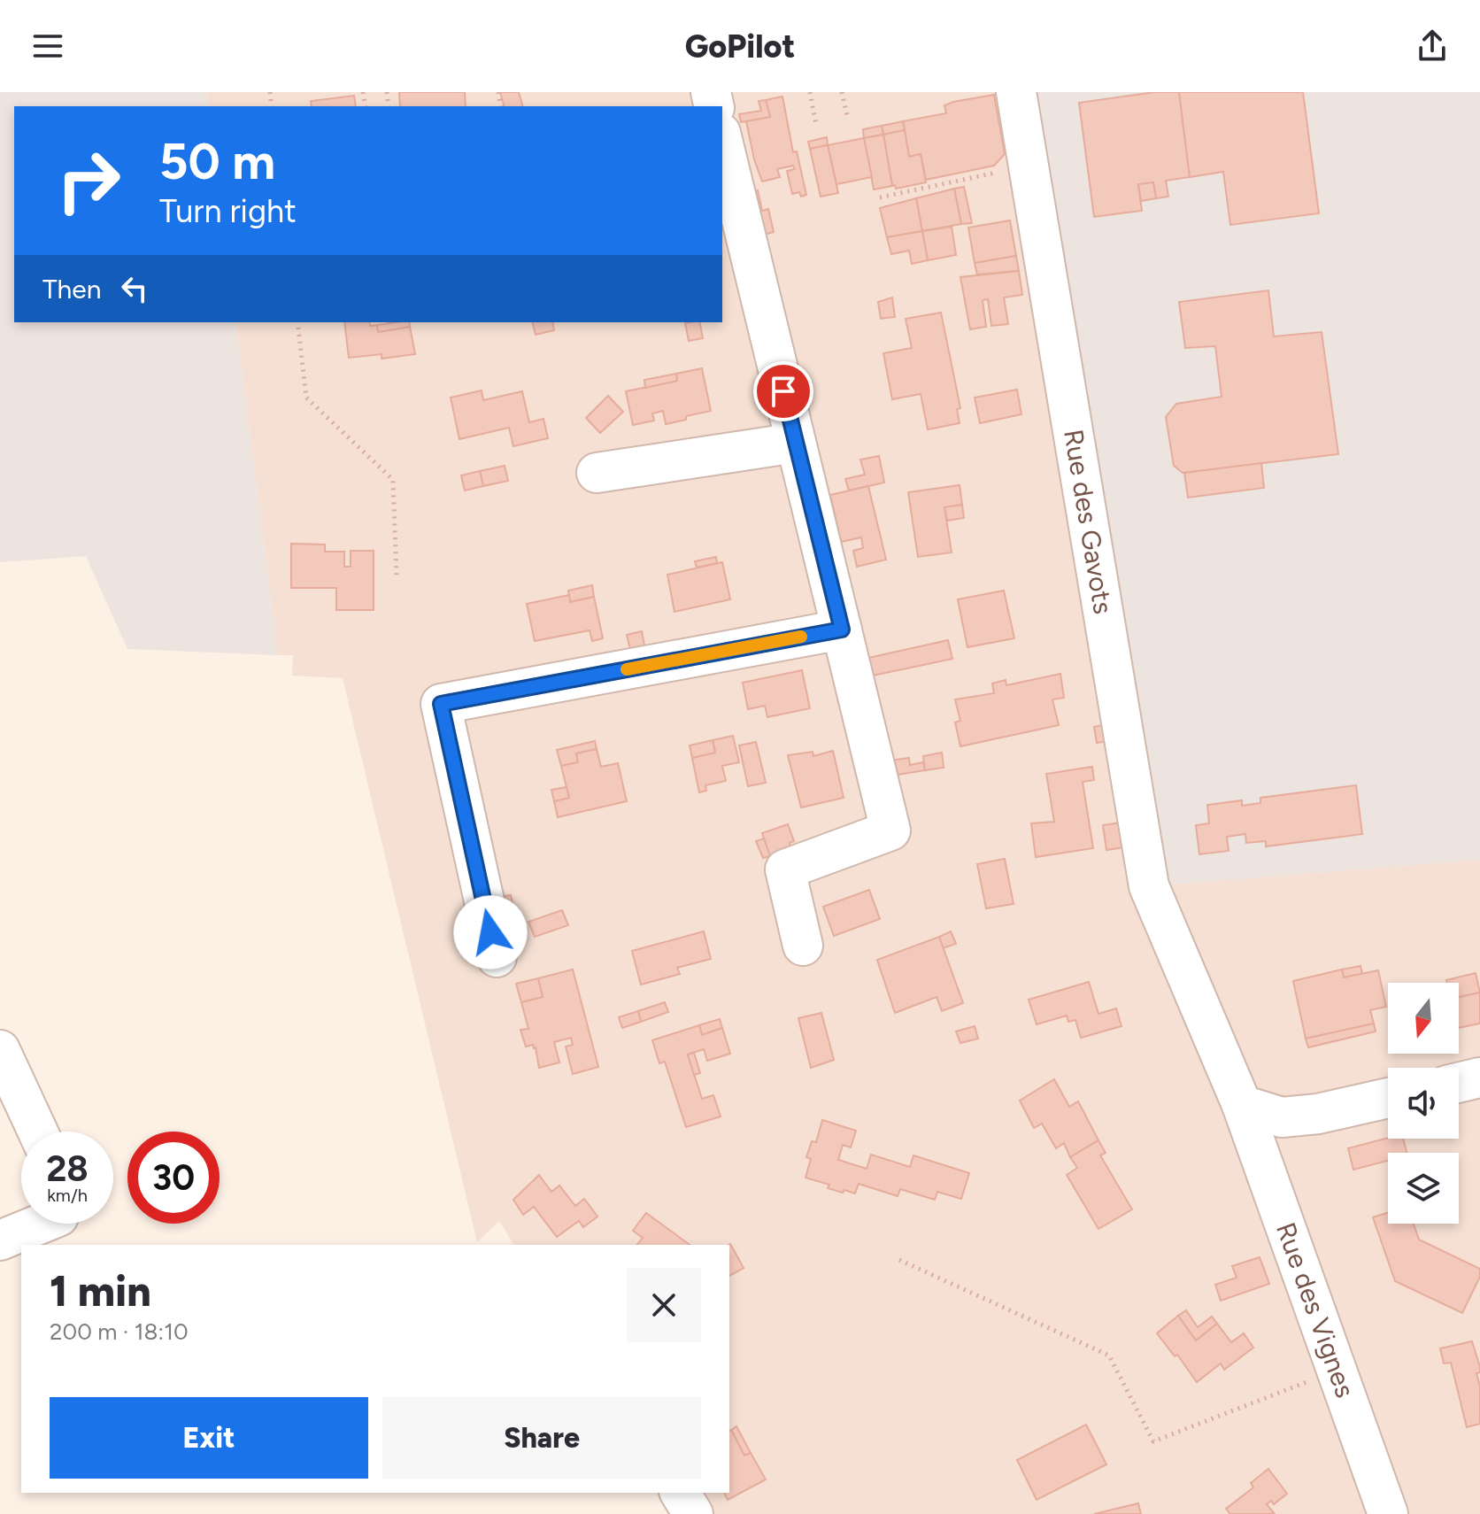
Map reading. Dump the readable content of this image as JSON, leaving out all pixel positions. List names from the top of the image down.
{
  "streets": {
    "street": ["Rue des Gavots", "Rue des Vignes"]
  },
  "crossings": [
    ["Rue des Gavots", "Rue des Vignes"]
  ],
  "north": "bottom",
  "page": {
    "header": "GoPilot",
    "turn": ["50 m", "Turn right"],
    "then": "Then",
    "speed": "28 km/h",
    "limit": "30",
    "heading": ["1 min", "200 m · 18:10"],
    "buttons": ["Exit", "Share"]
  }
}
